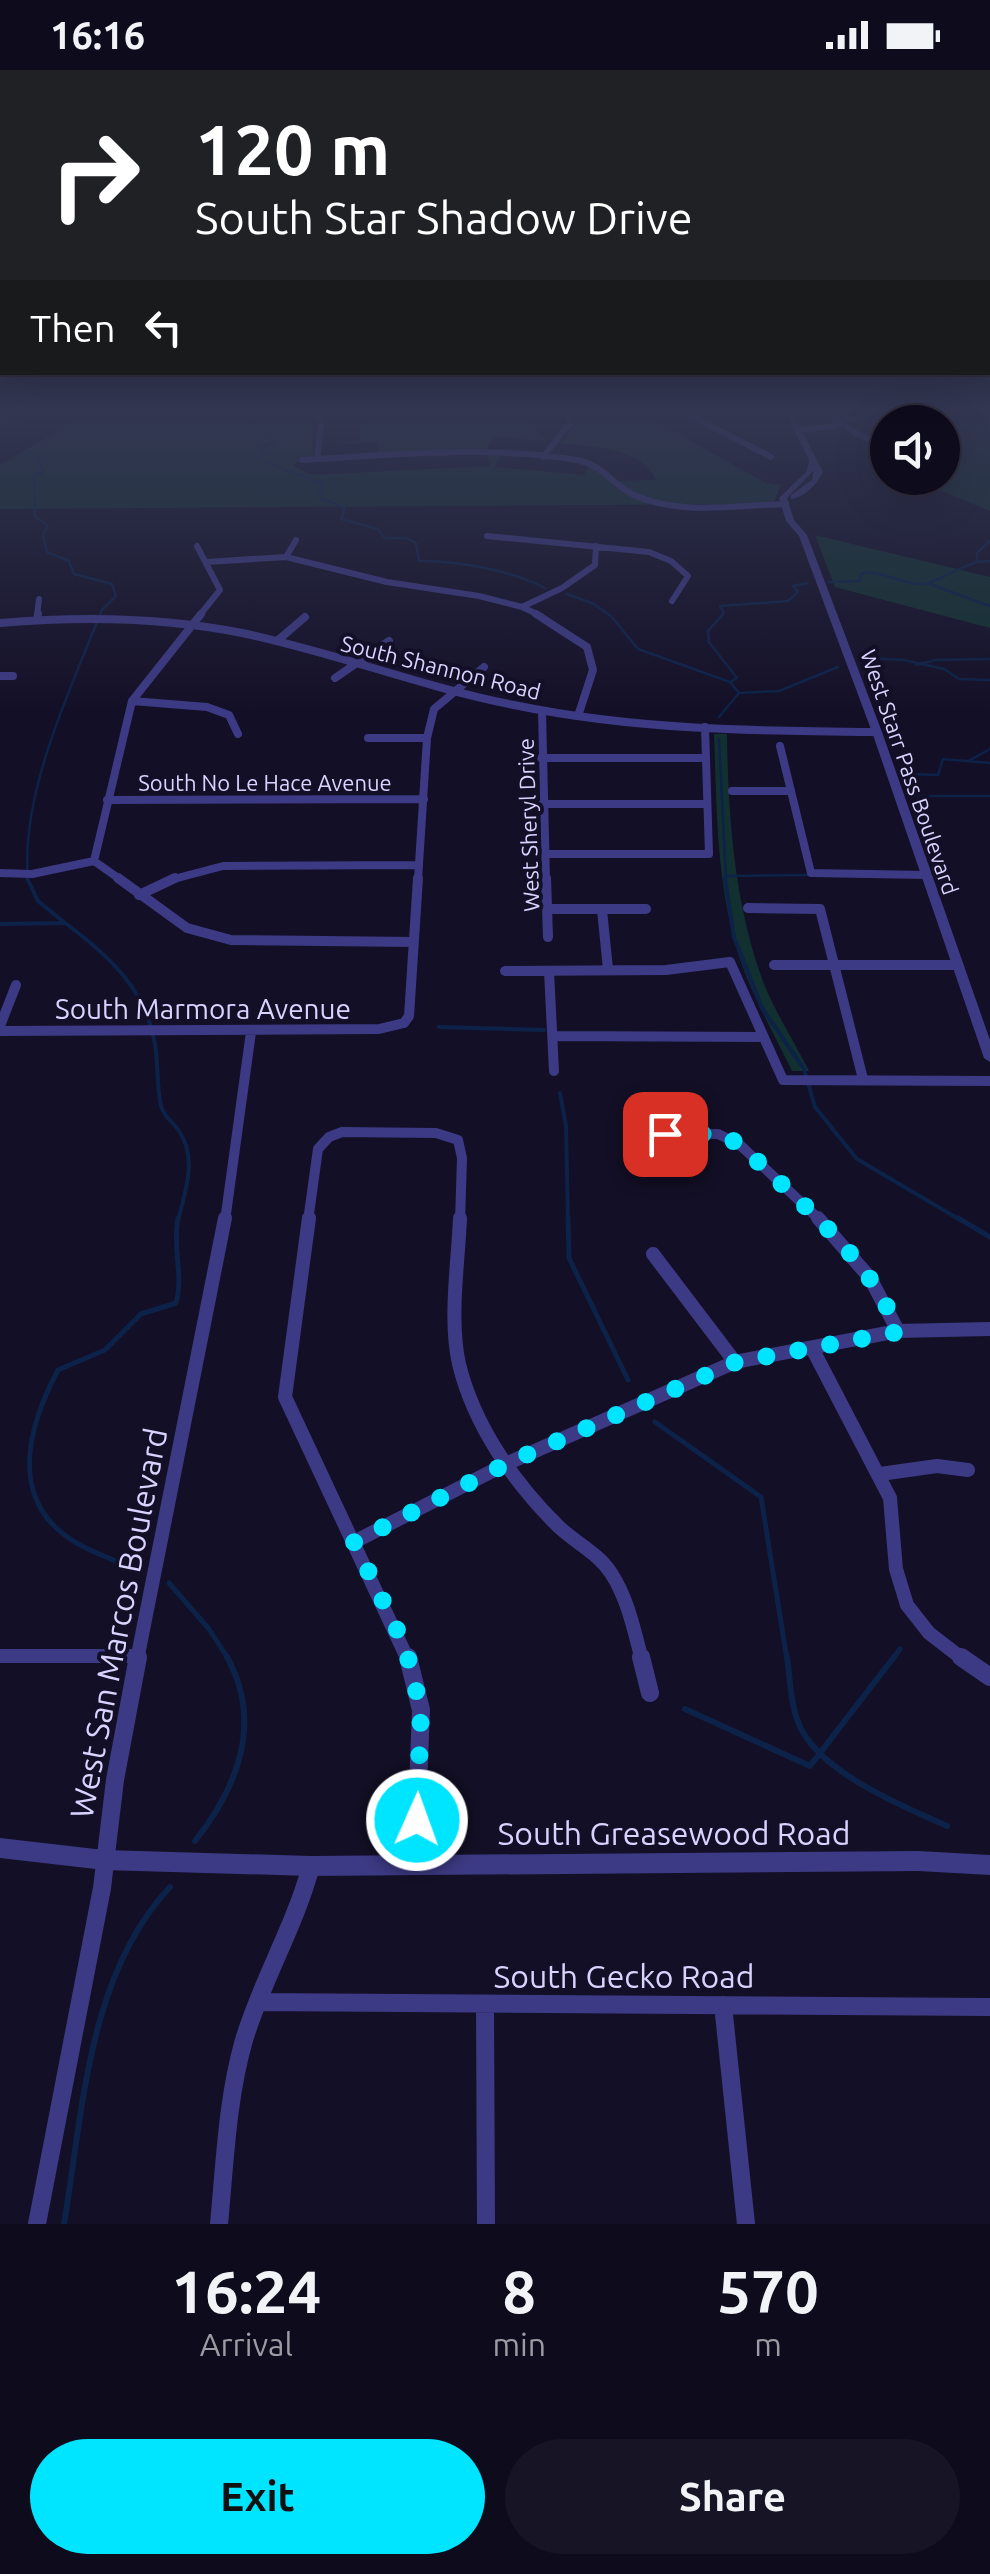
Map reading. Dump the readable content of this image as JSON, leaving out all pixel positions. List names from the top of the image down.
{
  "streets": {
    "street": [
      "South Shannon Road",
      "West Starr Pass Boulevard",
      "South No Le Hace Avenue",
      "West Sheryl Drive",
      "South Marmora Avenue",
      "West San Marcos Boulevard",
      "South Greasewood Road",
      "South Gecko Road"
    ]
  },
  "crossings": [
    ["South Shannon Road", "West Starr Pass Boulevard"],
    ["South Shannon Road", "West Sheryl Drive"],
    ["South Marmora Avenue", "West San Marcos Boulevard"],
    ["West San Marcos Boulevard", "South Greasewood Road"]
  ],
  "page": {
    "status": "16:16",
    "turn": ["120 m", "South Star Shadow Drive"],
    "then": "Then",
    "eta": [
      "16:24",
      "Arrival",
      "8",
      "min",
      "570",
      "m"
    ],
    "buttons": ["Exit", "Share"]
  }
}
